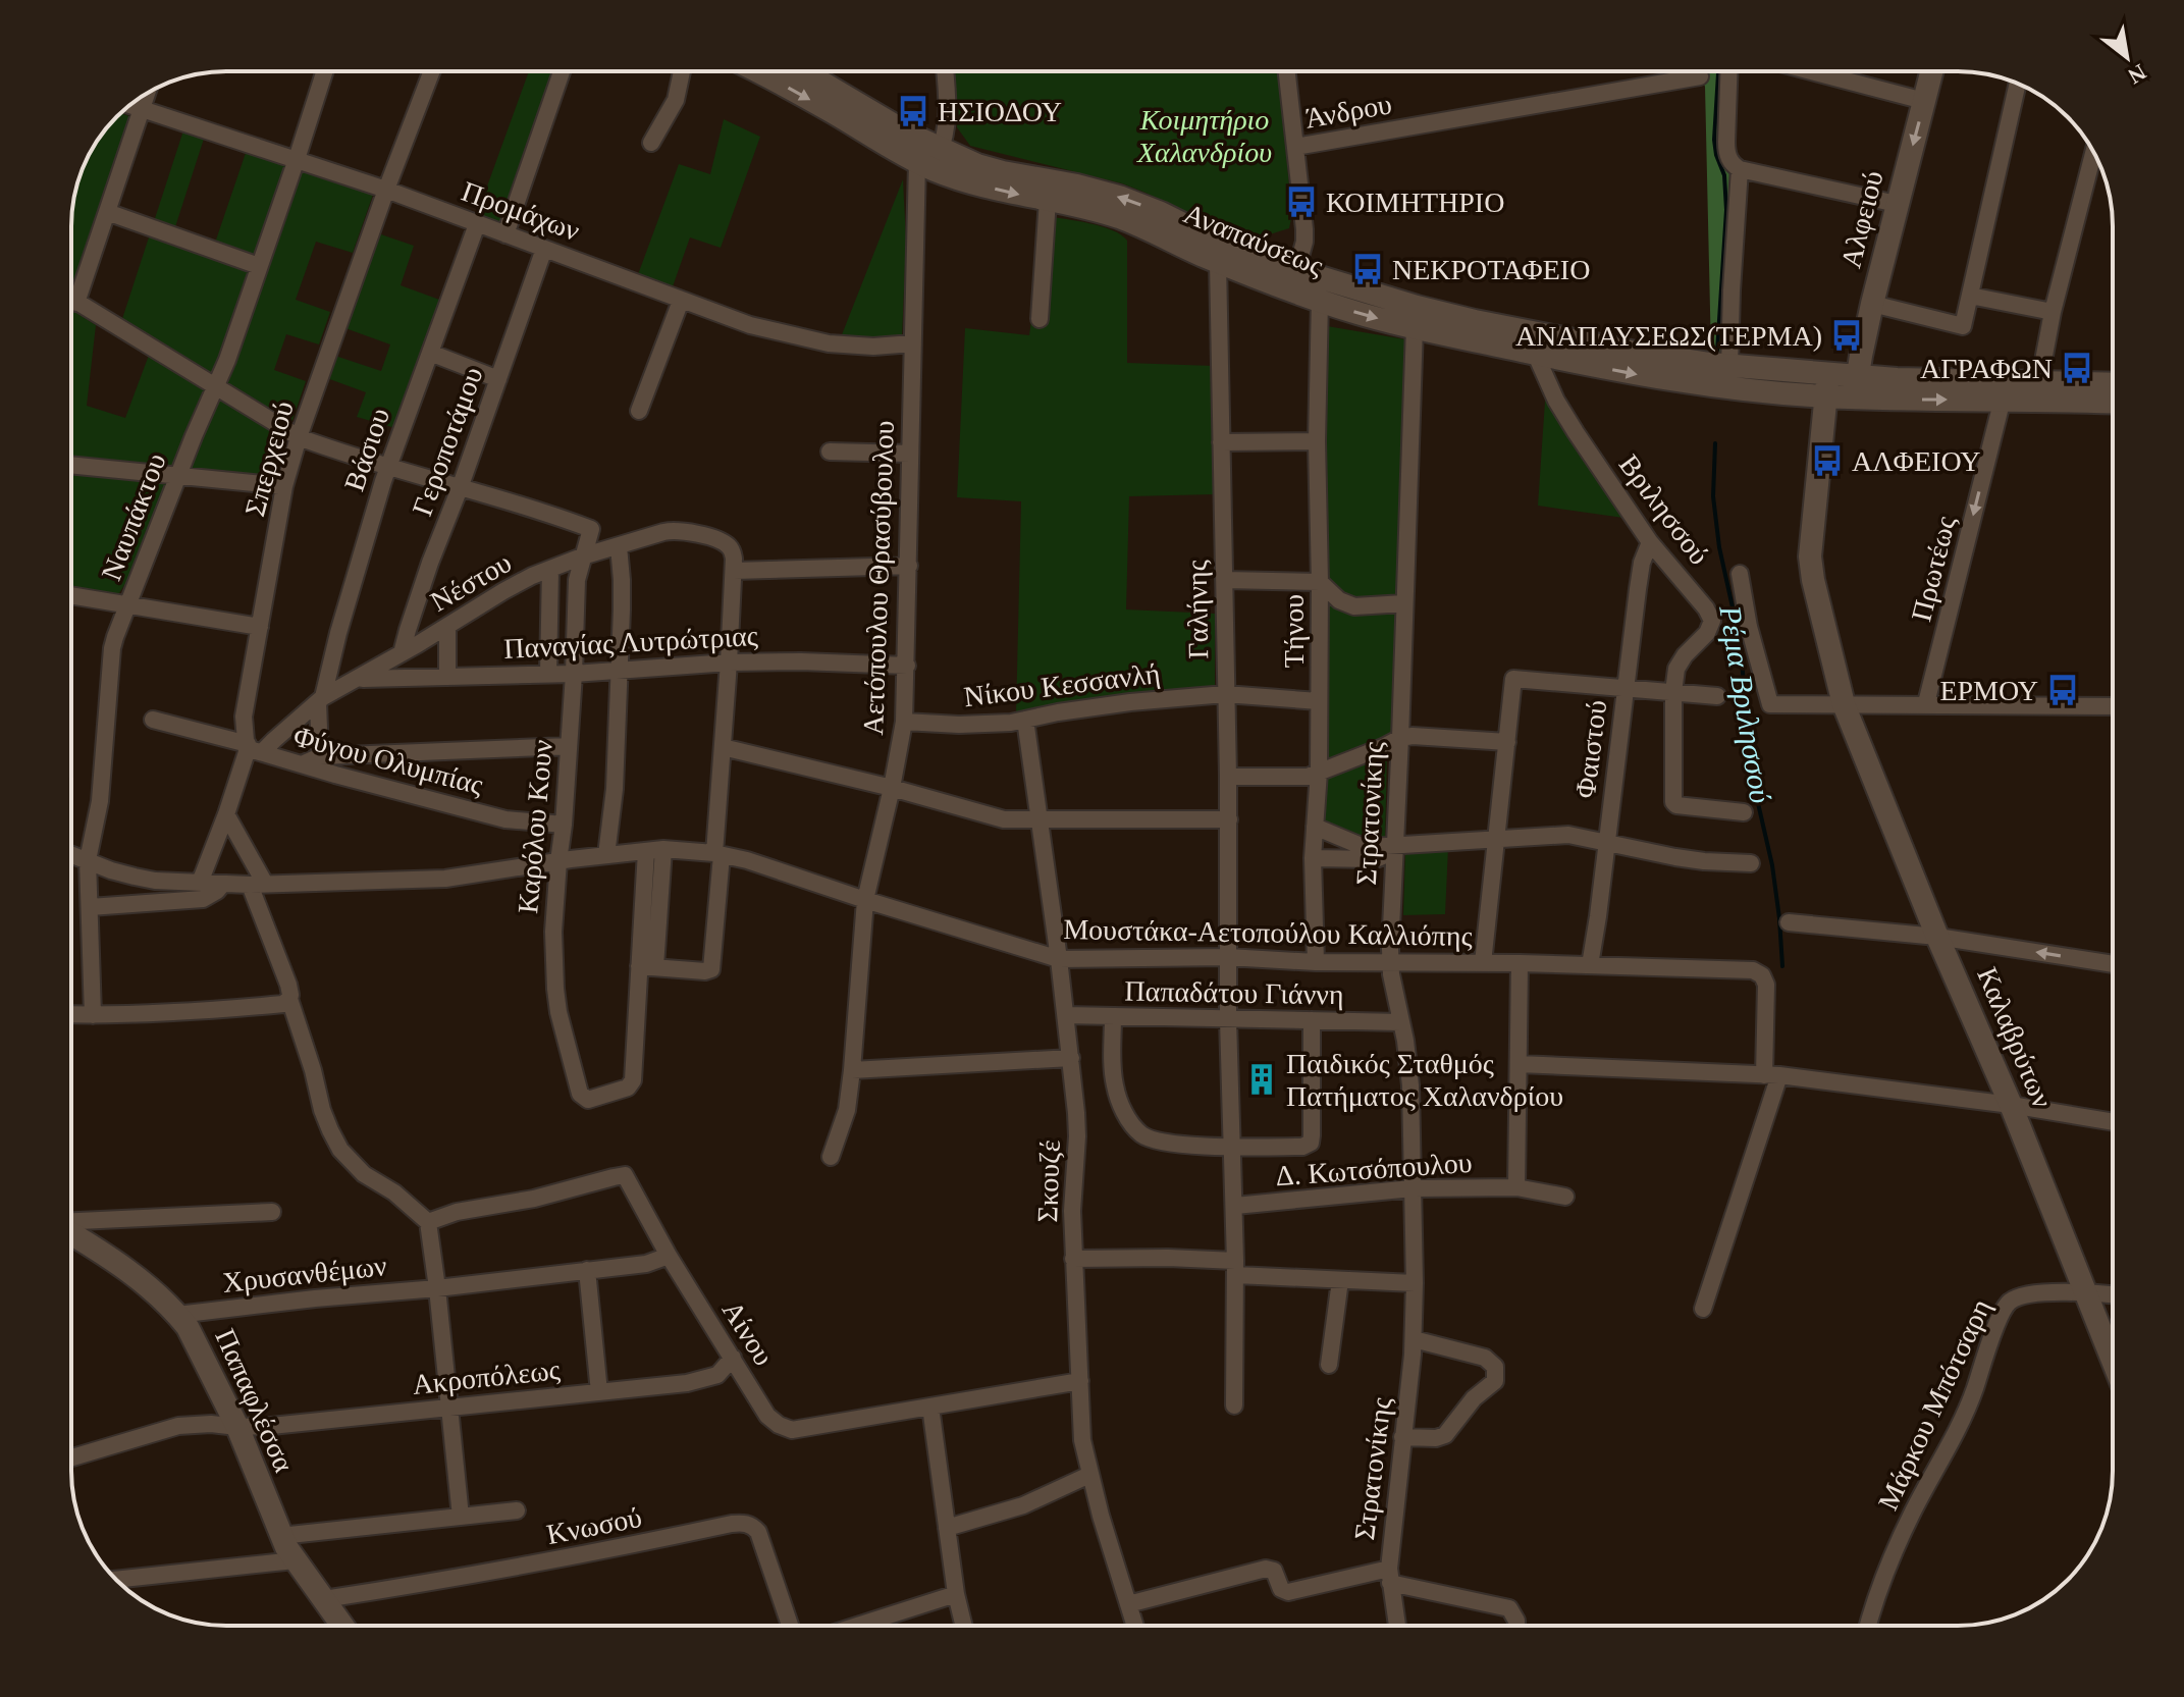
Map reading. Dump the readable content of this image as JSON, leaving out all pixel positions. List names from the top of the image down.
{
  "streets": {
    "main road": [
      "Αλφειού",
      "Αναπαύσεως",
      "Καλαβρύτων",
      "Παπαφλέσσα"
    ],
    "street": [
      "Άνδρου",
      "Προμάχων",
      "Γεροποτάμου",
      "Βάσιου",
      "Σπερχειού",
      "Βριλησσού",
      "Ναυπάκτου",
      "Πρωτέως",
      "Αετόπουλου Θρασύβουλου",
      "Νέστου",
      "Γαλήνης",
      "Τήνου",
      "Παναγίας Λυτρώτριας",
      "Νίκου Κεσσανλή",
      "Φαιστού",
      "Φύγου Ολυμπίας",
      "Στρατονίκης",
      "Καρόλου Κουν",
      "Μουστάκα-Αετοπούλου Καλλιόπης",
      "Παπαδάτου Γιάννη",
      "Δ. Κωτσόπουλου",
      "Σκουζέ",
      "Χρυσανθέμων",
      "Αίνου",
      "Ακροπόλεως",
      "Μάρκου Μπότσαρη",
      "Κνωσού"
    ]
  },
  "crossings": [
    ["Προμάχων", "Γεροποτάμου"],
    ["Προμάχων", "Βάσιου"],
    ["Προμάχων", "Σπερχειού"],
    ["Προμάχων", "Ναυπάκτου"],
    ["Προμάχων", "Αετόπουλου Θρασύβουλου"],
    ["Αλφειού", "Αναπαύσεως"],
    ["Αλφειού", "Καλαβρύτων"],
    ["Αναπαύσεως", "Βριλησσού"],
    ["Αναπαύσεως", "Πρωτέως"],
    ["Αναπαύσεως", "Αετόπουλου Θρασύβουλου"],
    ["Αναπαύσεως", "Γαλήνης"],
    ["Αναπαύσεως", "Τήνου"],
    ["Αναπαύσεως", "Στρατονίκης"],
    ["Γεροποτάμου", "Νέστου"],
    ["Γεροποτάμου", "Καρόλου Κουν"],
    ["Βάσιου", "Νέστου"],
    ["Σπερχειού", "Νέστου"],
    ["Σπερχειού", "Φύγου Ολυμπίας"],
    ["Σπερχειού", "Μουστάκα-Αετοπούλου Καλλιόπης"],
    ["Βριλησσού", "Φαιστού"],
    ["Ναυπάκτου", "Μουστάκα-Αετοπούλου Καλλιόπης"],
    ["Αετόπουλου Θρασύβουλου", "Παναγίας Λυτρώτριας"],
    ["Αετόπουλου Θρασύβουλου", "Νίκου Κεσσανλή"],
    ["Αετόπουλου Θρασύβουλου", "Μουστάκα-Αετοπούλου Καλλιόπης"],
    ["Νέστου", "Παναγίας Λυτρώτριας"],
    ["Νέστου", "Φύγου Ολυμπίας"],
    ["Νέστου", "Καρόλου Κουν"],
    ["Γαλήνης", "Νίκου Κεσσανλή"],
    ["Γαλήνης", "Μουστάκα-Αετοπούλου Καλλιόπης"],
    ["Γαλήνης", "Παπαδάτου Γιάννη"],
    ["Γαλήνης", "Δ. Κωτσόπουλου"],
    ["Τήνου", "Νίκου Κεσσανλή"],
    ["Τήνου", "Μουστάκα-Αετοπούλου Καλλιόπης"],
    ["Παναγίας Λυτρώτριας", "Καρόλου Κουν"],
    ["Νίκου Κεσσανλή", "Σκουζέ"],
    ["Φαιστού", "Μουστάκα-Αετοπούλου Καλλιόπης"],
    ["Φύγου Ολυμπίας", "Καρόλου Κουν"],
    ["Στρατονίκης", "Μουστάκα-Αετοπούλου Καλλιόπης"],
    ["Στρατονίκης", "Παπαδάτου Γιάννη"],
    ["Στρατονίκης", "Δ. Κωτσόπουλου"],
    ["Καρόλου Κουν", "Μουστάκα-Αετοπούλου Καλλιόπης"],
    ["Μουστάκα-Αετοπούλου Καλλιόπης", "Σκουζέ"],
    ["Παπαδάτου Γιάννη", "Σκουζέ"],
    ["Καλαβρύτων", "Μάρκου Μπότσαρη"],
    ["Σκουζέ", "Αίνου"],
    ["Χρυσανθέμων", "Αίνου"],
    ["Χρυσανθέμων", "Παπαφλέσσα"],
    ["Αίνου", "Ακροπόλεως"],
    ["Ακροπόλεως", "Παπαφλέσσα"],
    ["Παπαφλέσσα", "Κνωσού"]
  ],
  "one_way": ["Πρωτέως"],
  "water": ["Ρέμα Βριλησσού"],
  "parks": ["Κοιμητήριο Χαλανδρίου"],
  "places": {
    "bus stop": [
      "ΗΣΙΟΔΟΥ",
      "ΚΟΙΜΗΤΗΡΙΟ",
      "ΝΕΚΡΟΤΑΦΕΙΟ",
      "ΑΝΑΠΑΥΣΕΩΣ(ΤΕΡΜΑ)",
      "ΑΓΡΑΦΩΝ",
      "ΑΛΦΕΙΟΥ",
      "ΕΡΜΟΥ"
    ],
    "building": ["Παιδικός Σταθμός Πατήματος Χαλανδρίου"]
  },
  "north": "bottom right"
}
